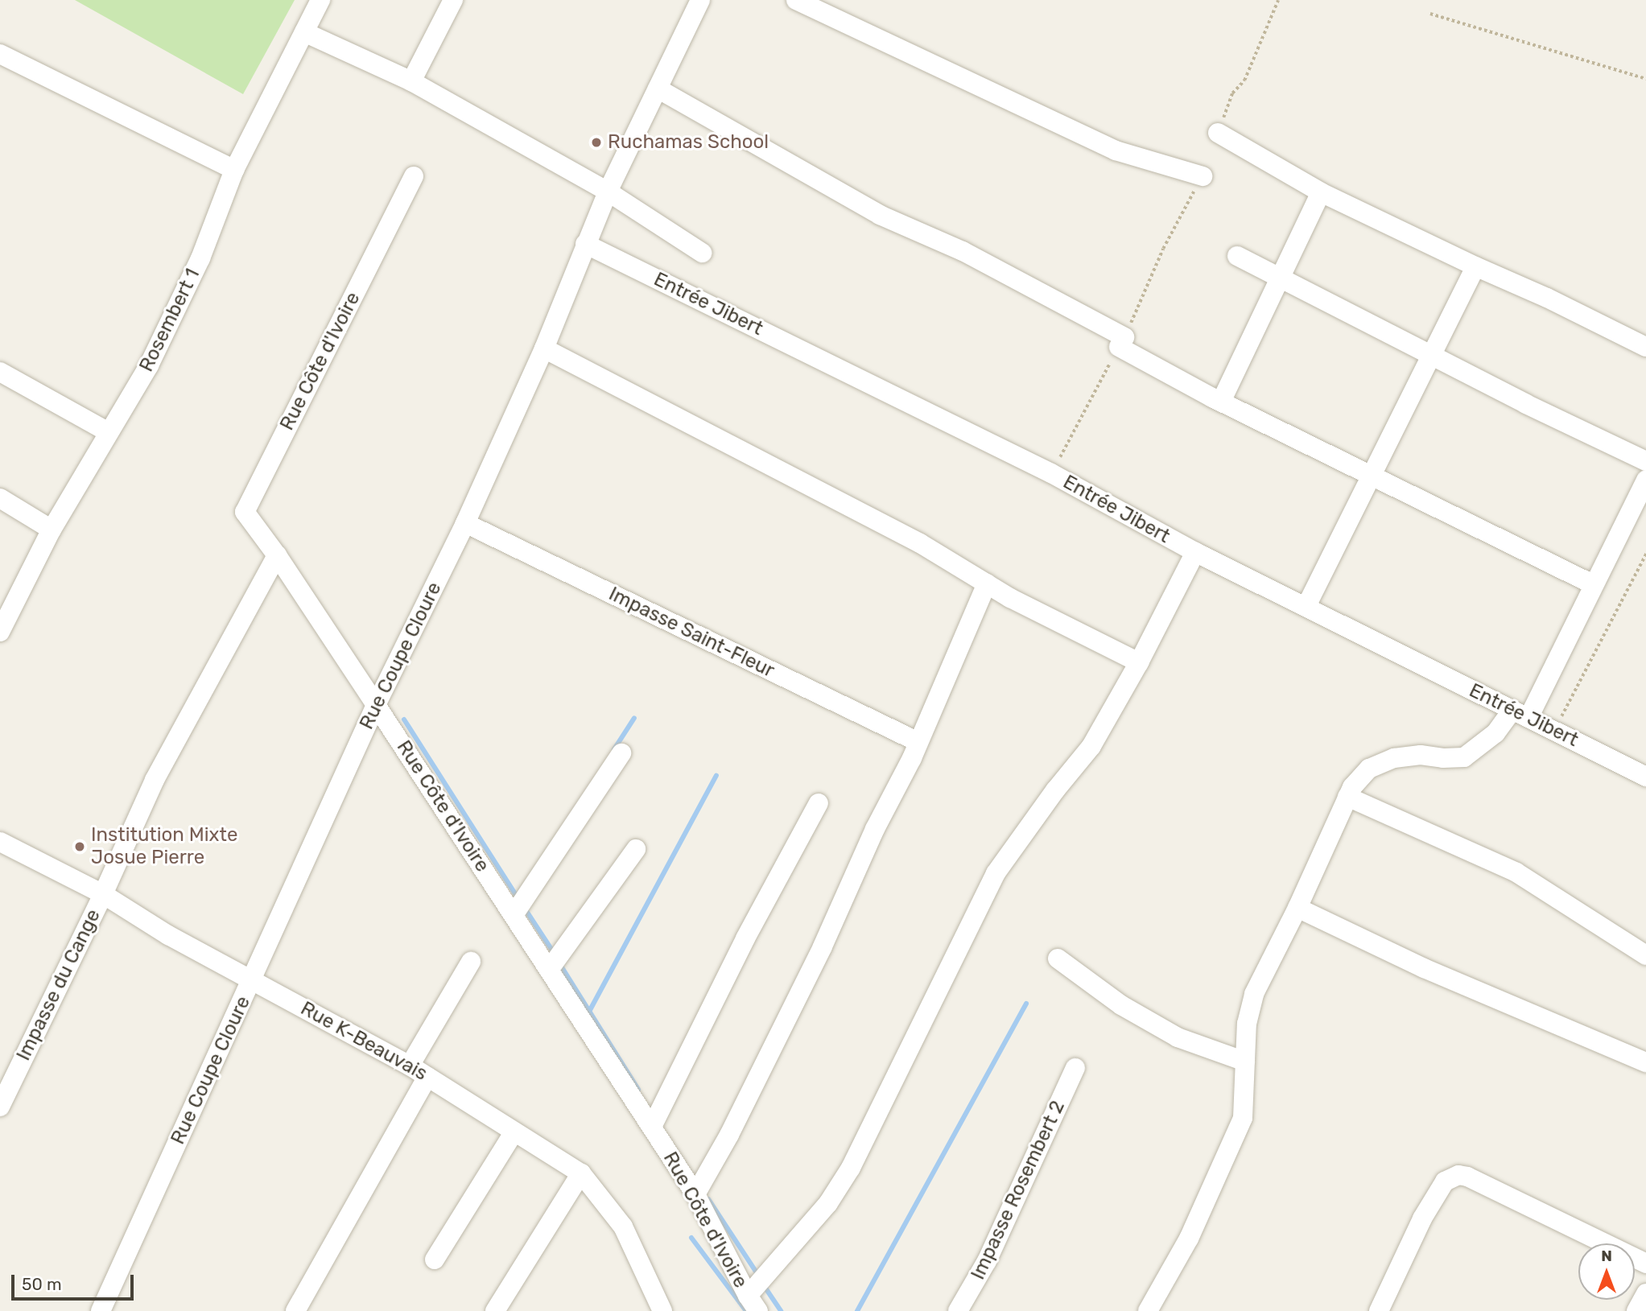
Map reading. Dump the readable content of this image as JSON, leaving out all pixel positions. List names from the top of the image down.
{
  "streets": {
    "street": [
      "Entrée Jibert",
      "Rosembert 1",
      "Rue Côte d'Ivoire",
      "Impasse Saint-Fleur",
      "Rue Coupe Cloure",
      "Impasse du Cange",
      "Rue K-Beauvais",
      "Impasse Rosembert 2"
    ]
  },
  "crossings": [
    ["Entrée Jibert", "Rue Coupe Cloure"],
    ["Rue Côte d'Ivoire", "Rue Coupe Cloure"],
    ["Rue Côte d'Ivoire", "Impasse du Cange"],
    ["Impasse Saint-Fleur", "Rue Coupe Cloure"],
    ["Rue Coupe Cloure", "Rue K-Beauvais"],
    ["Impasse du Cange", "Rue K-Beauvais"]
  ],
  "places": ["Ruchamas School", "Institution Mixte Josue Pierre"],
  "scale_bar": "50 m",
  "north": "top"
}
